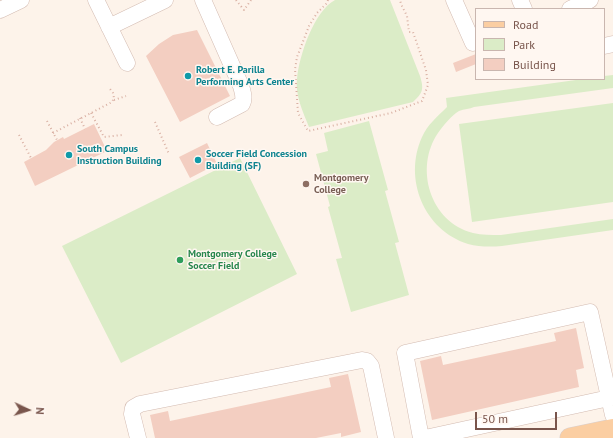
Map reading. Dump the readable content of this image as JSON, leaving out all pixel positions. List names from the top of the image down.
{
  "places": [
    "Robert E. Parilla Performing Arts Center",
    "South Campus Instruction Building",
    "Soccer Field Concession Building (SF)",
    "Montgomery College",
    "Montgomery College Soccer Field"
  ],
  "legend": ["Road", "Park", "Building"],
  "scale_bar": "50 m",
  "north": "right"
}
